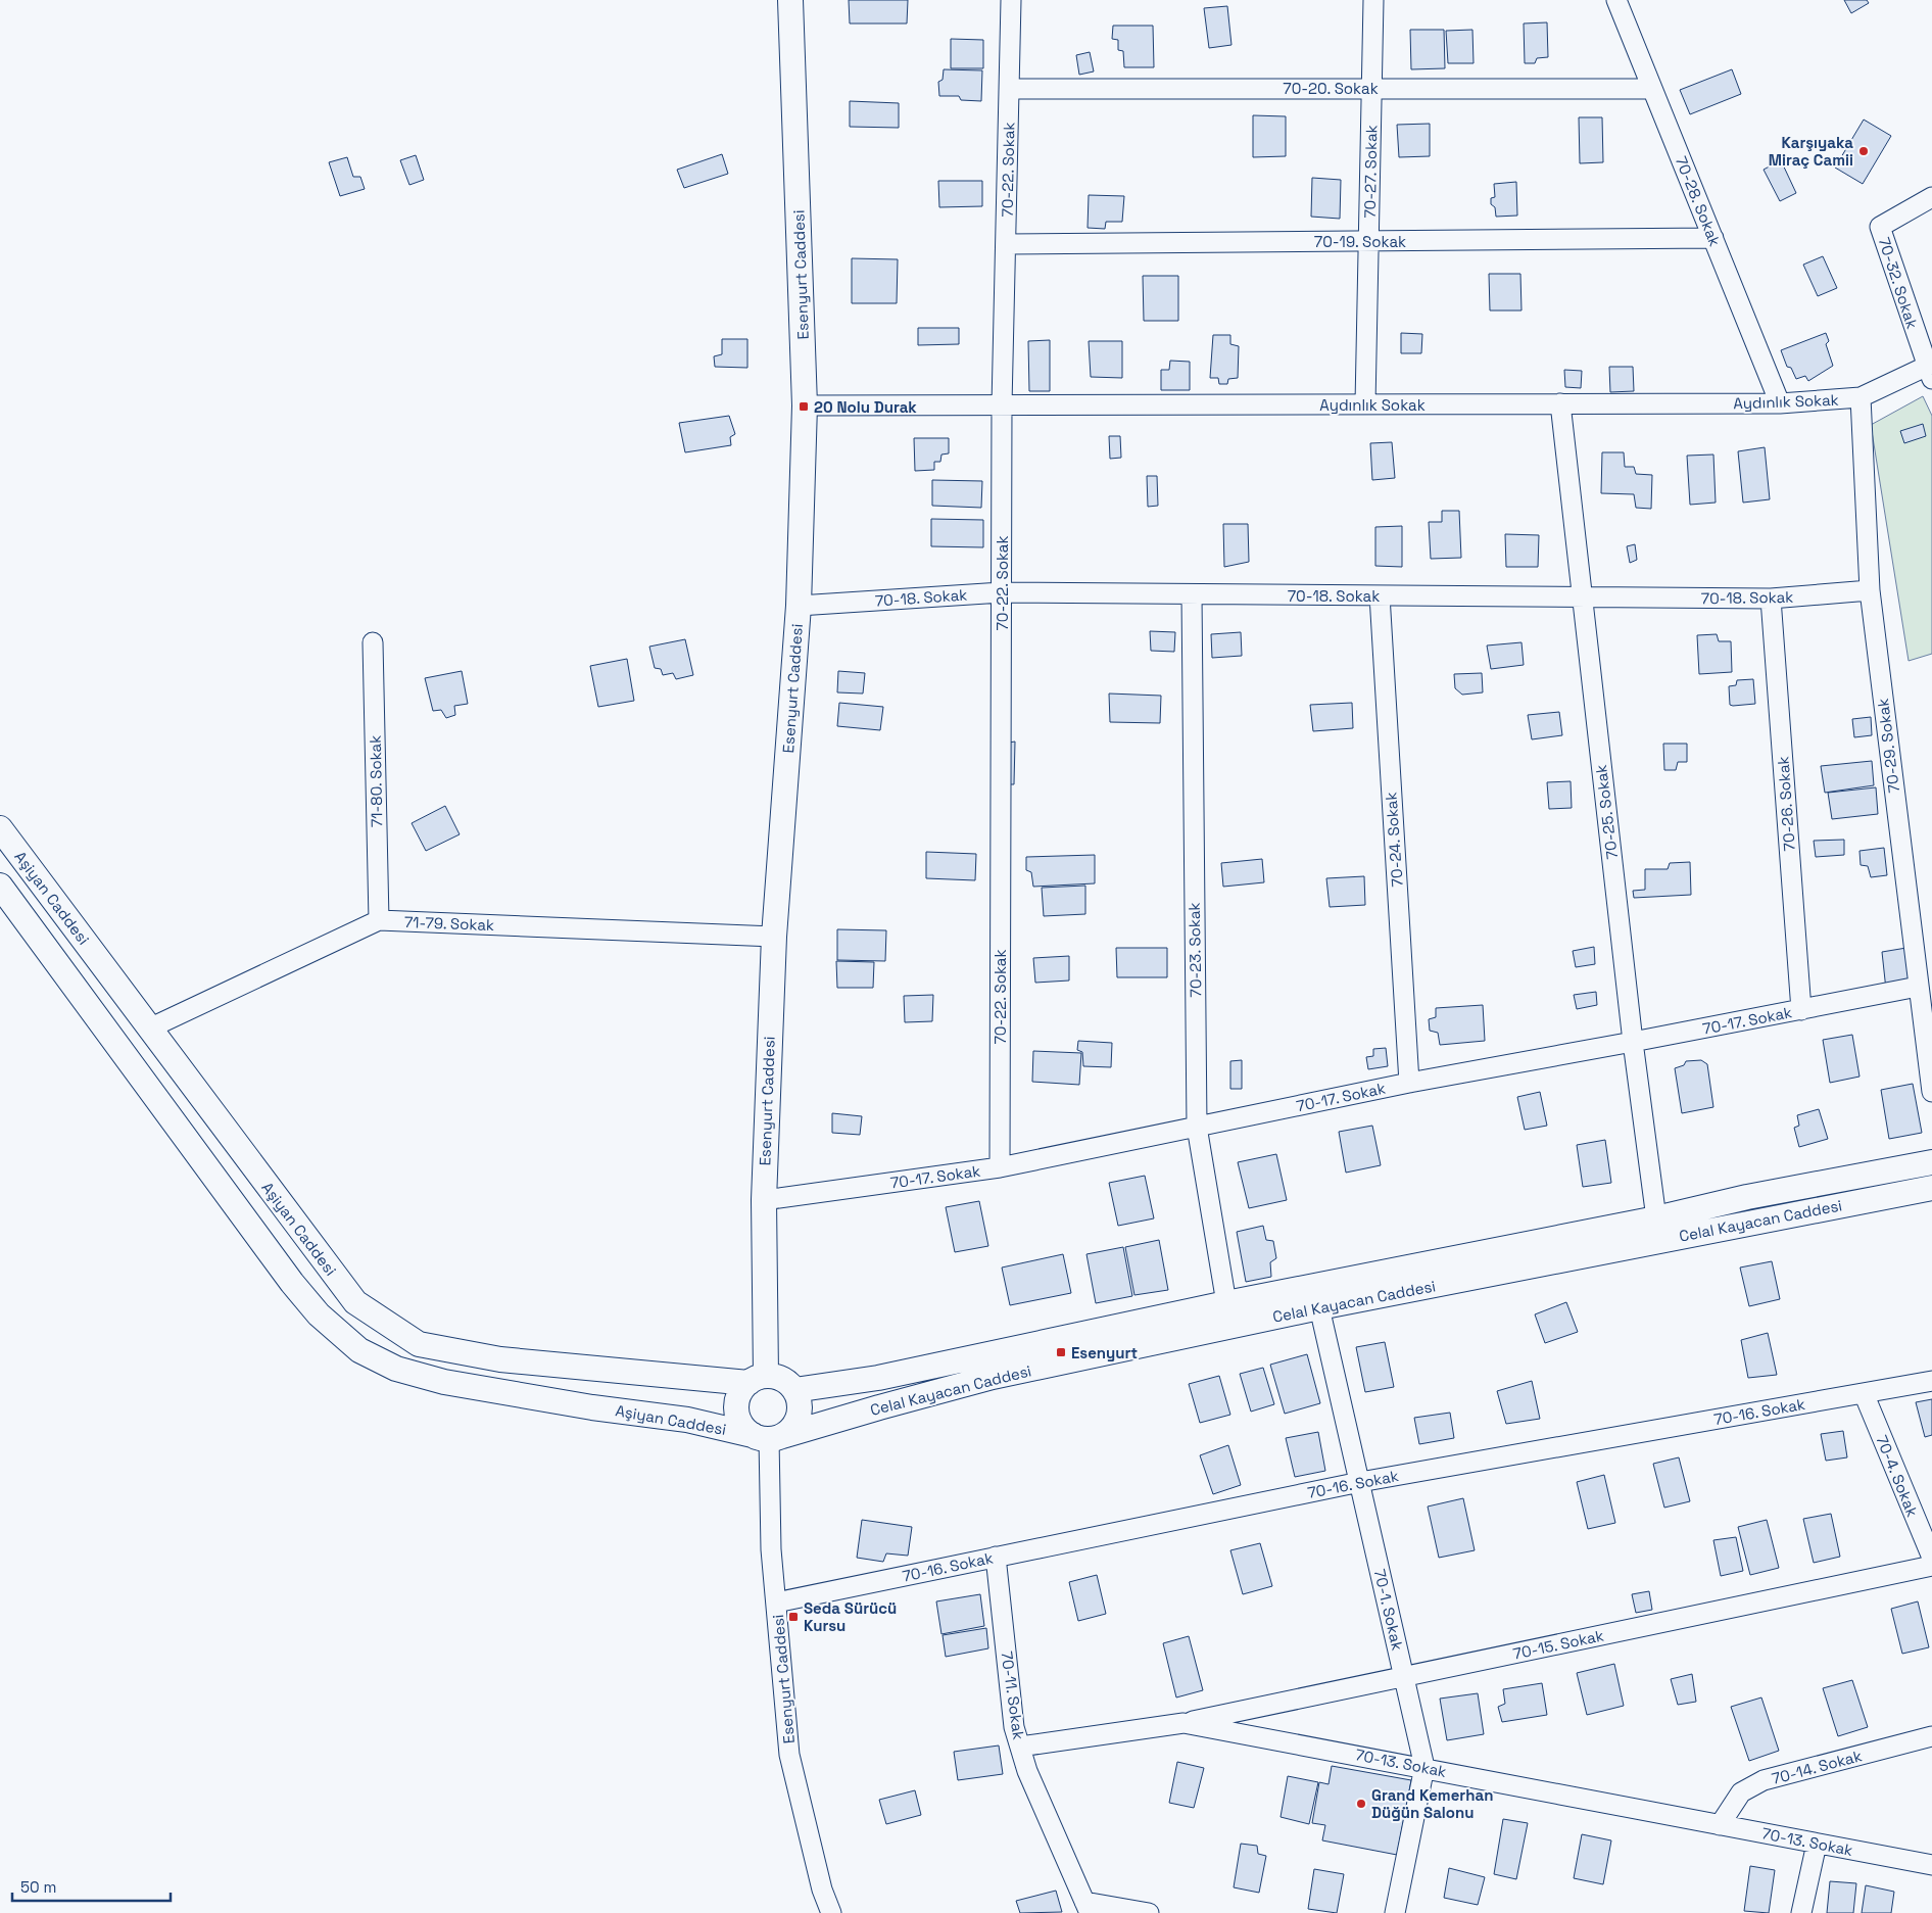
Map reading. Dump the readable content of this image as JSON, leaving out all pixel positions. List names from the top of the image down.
{
  "streets": {
    "street": [
      "70-20. Sokak",
      "70-22. Sokak",
      "70-27. Sokak",
      "70-28. Sokak",
      "70-19. Sokak",
      "Esenyurt Caddesi",
      "70-32. Sokak",
      "Aydınlık Sokak",
      "70-18. Sokak",
      "70-29. Sokak",
      "71-80. Sokak",
      "70-26. Sokak",
      "70-25. Sokak",
      "70-24. Sokak",
      "Aşiyan Caddesi",
      "71-79. Sokak",
      "70-23. Sokak",
      "70-17. Sokak",
      "Celal Kayacan Caddesi",
      "70-16. Sokak",
      "70-4. Sokak",
      "70-1. Sokak",
      "70-15. Sokak",
      "70-11. Sokak",
      "70-13. Sokak",
      "70-14. Sokak"
    ]
  },
  "crossings": [
    ["70-20. Sokak", "70-22. Sokak"],
    ["70-20. Sokak", "70-27. Sokak"],
    ["70-20. Sokak", "70-28. Sokak"],
    ["70-22. Sokak", "70-19. Sokak"],
    ["70-22. Sokak", "Aydınlık Sokak"],
    ["70-22. Sokak", "70-18. Sokak"],
    ["70-22. Sokak", "70-17. Sokak"],
    ["70-27. Sokak", "70-19. Sokak"],
    ["70-27. Sokak", "Aydınlık Sokak"],
    ["70-28. Sokak", "70-19. Sokak"],
    ["70-28. Sokak", "Aydınlık Sokak"],
    ["Esenyurt Caddesi", "Aydınlık Sokak"],
    ["Esenyurt Caddesi", "70-18. Sokak"],
    ["Esenyurt Caddesi", "Aşiyan Caddesi"],
    ["Esenyurt Caddesi", "71-79. Sokak"],
    ["Esenyurt Caddesi", "70-17. Sokak"],
    ["Esenyurt Caddesi", "Celal Kayacan Caddesi"],
    ["Esenyurt Caddesi", "70-16. Sokak"],
    ["70-32. Sokak", "Aydınlık Sokak"],
    ["Aydınlık Sokak", "70-29. Sokak"],
    ["Aydınlık Sokak", "70-25. Sokak"],
    ["70-18. Sokak", "70-29. Sokak"],
    ["70-18. Sokak", "70-26. Sokak"],
    ["70-18. Sokak", "70-25. Sokak"],
    ["70-18. Sokak", "70-24. Sokak"],
    ["70-18. Sokak", "70-23. Sokak"],
    ["70-29. Sokak", "70-17. Sokak"],
    ["71-80. Sokak", "71-79. Sokak"],
    ["70-26. Sokak", "70-17. Sokak"],
    ["70-25. Sokak", "70-17. Sokak"],
    ["70-25. Sokak", "Celal Kayacan Caddesi"],
    ["70-24. Sokak", "70-17. Sokak"],
    ["Aşiyan Caddesi", "71-79. Sokak"],
    ["Aşiyan Caddesi", "Celal Kayacan Caddesi"],
    ["70-23. Sokak", "70-17. Sokak"],
    ["70-23. Sokak", "Celal Kayacan Caddesi"],
    ["Celal Kayacan Caddesi", "70-1. Sokak"],
    ["70-16. Sokak", "70-4. Sokak"],
    ["70-16. Sokak", "70-1. Sokak"],
    ["70-16. Sokak", "70-11. Sokak"],
    ["70-1. Sokak", "70-15. Sokak"],
    ["70-1. Sokak", "70-13. Sokak"],
    ["70-15. Sokak", "70-13. Sokak"],
    ["70-11. Sokak", "70-13. Sokak"],
    ["70-13. Sokak", "70-14. Sokak"]
  ],
  "places": {
    "other": ["Karşıyaka Miraç Camii", "Grand Kemerhan Düğün Salonu"],
    "transit": ["20 Nolu Durak", "Esenyurt", "Seda Sürücü Kursu"]
  },
  "scale_bar": "50 m"
}
